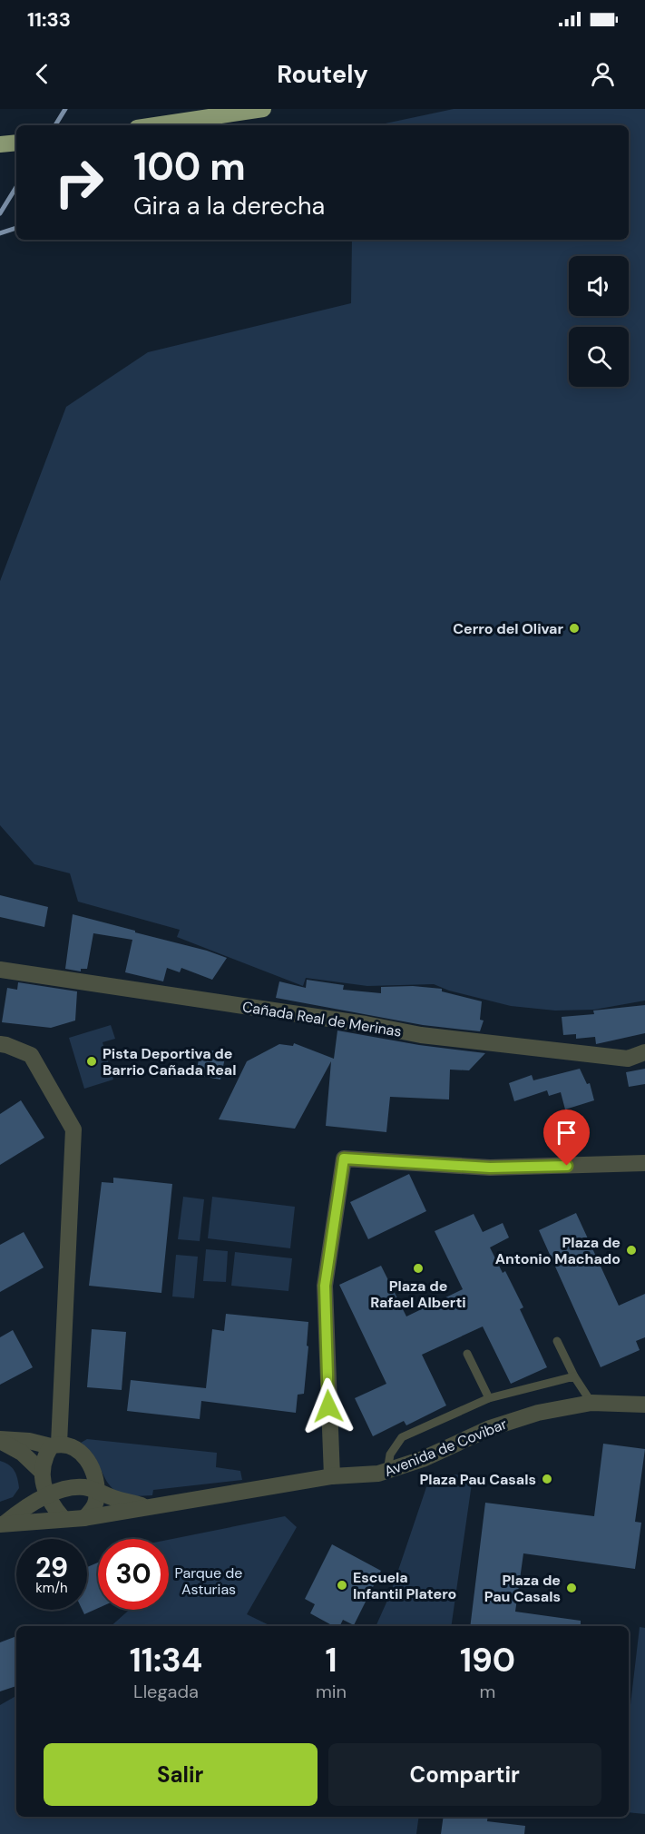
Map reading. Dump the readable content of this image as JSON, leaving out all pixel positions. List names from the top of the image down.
{
  "streets": {
    "street": ["Cañada Real de Merinas", "Avenida de Covibar"]
  },
  "parks": ["Parque de Asturias"],
  "places": [
    "Cerro del Olivar",
    "Pista Deportiva de Barrio Cañada Real",
    "Plaza de Antonio Machado",
    "Plaza de Rafael Alberti",
    "Plaza Pau Casals",
    "Escuela Infantil Platero",
    "Plaza de Pau Casals"
  ],
  "page": {
    "status": "11:33",
    "header": "Routely",
    "turn": ["100 m", "Gira a la derecha"],
    "speed": "29 km/h",
    "limit": "30",
    "eta": [
      "11:34",
      "Llegada",
      "1",
      "min",
      "190",
      "m"
    ],
    "buttons": ["Salir", "Compartir"]
  }
}
